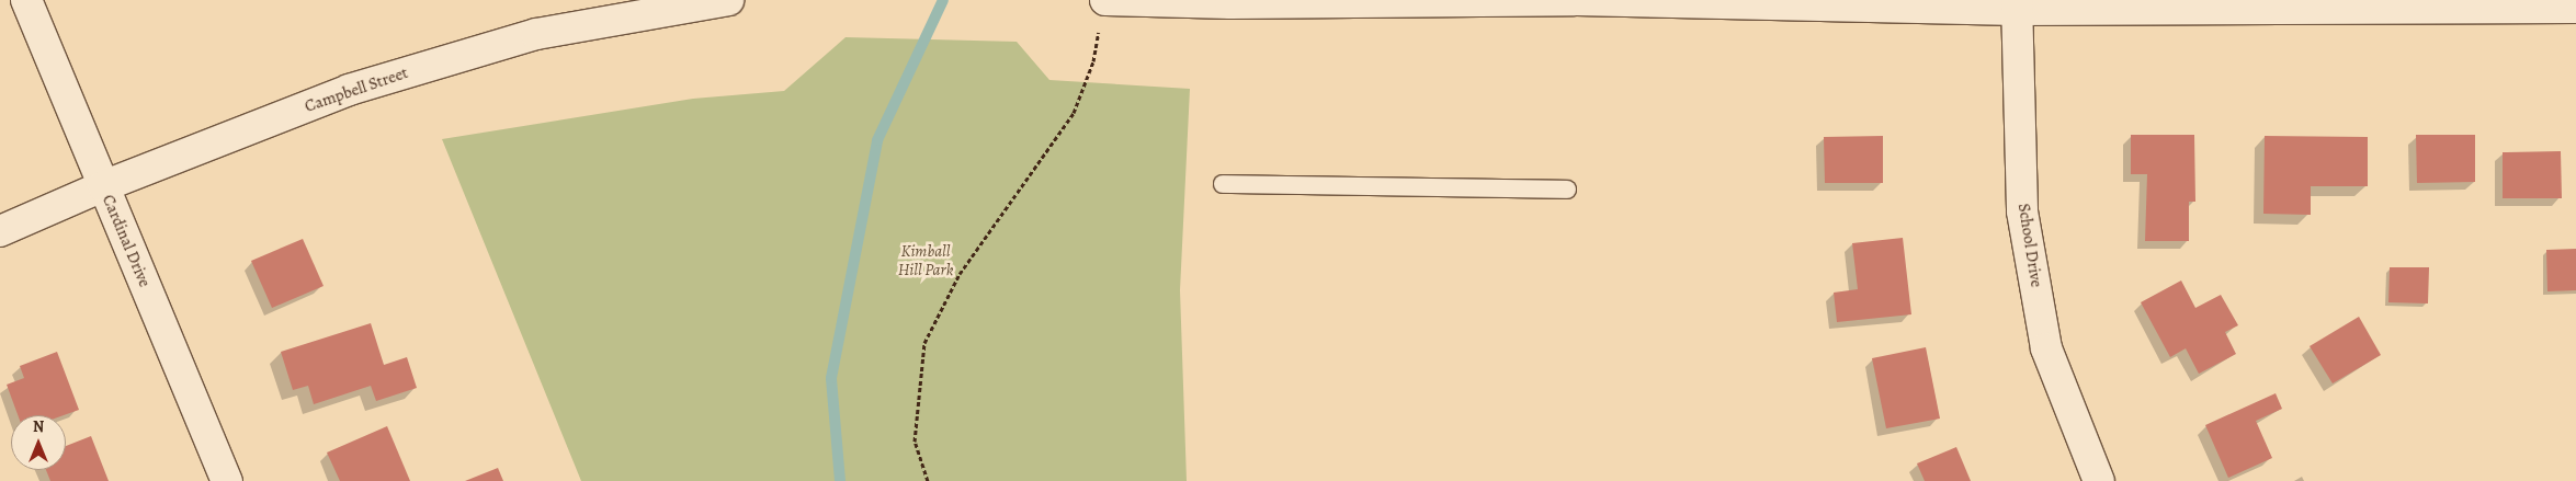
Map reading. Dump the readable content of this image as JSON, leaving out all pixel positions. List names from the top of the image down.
{
  "streets": {
    "street": ["Campbell Street", "Cardinal Drive", "School Drive"]
  },
  "crossings": [
    ["Campbell Street", "Cardinal Drive"]
  ],
  "parks": ["Kimball Hill Park"],
  "north": "top"
}
